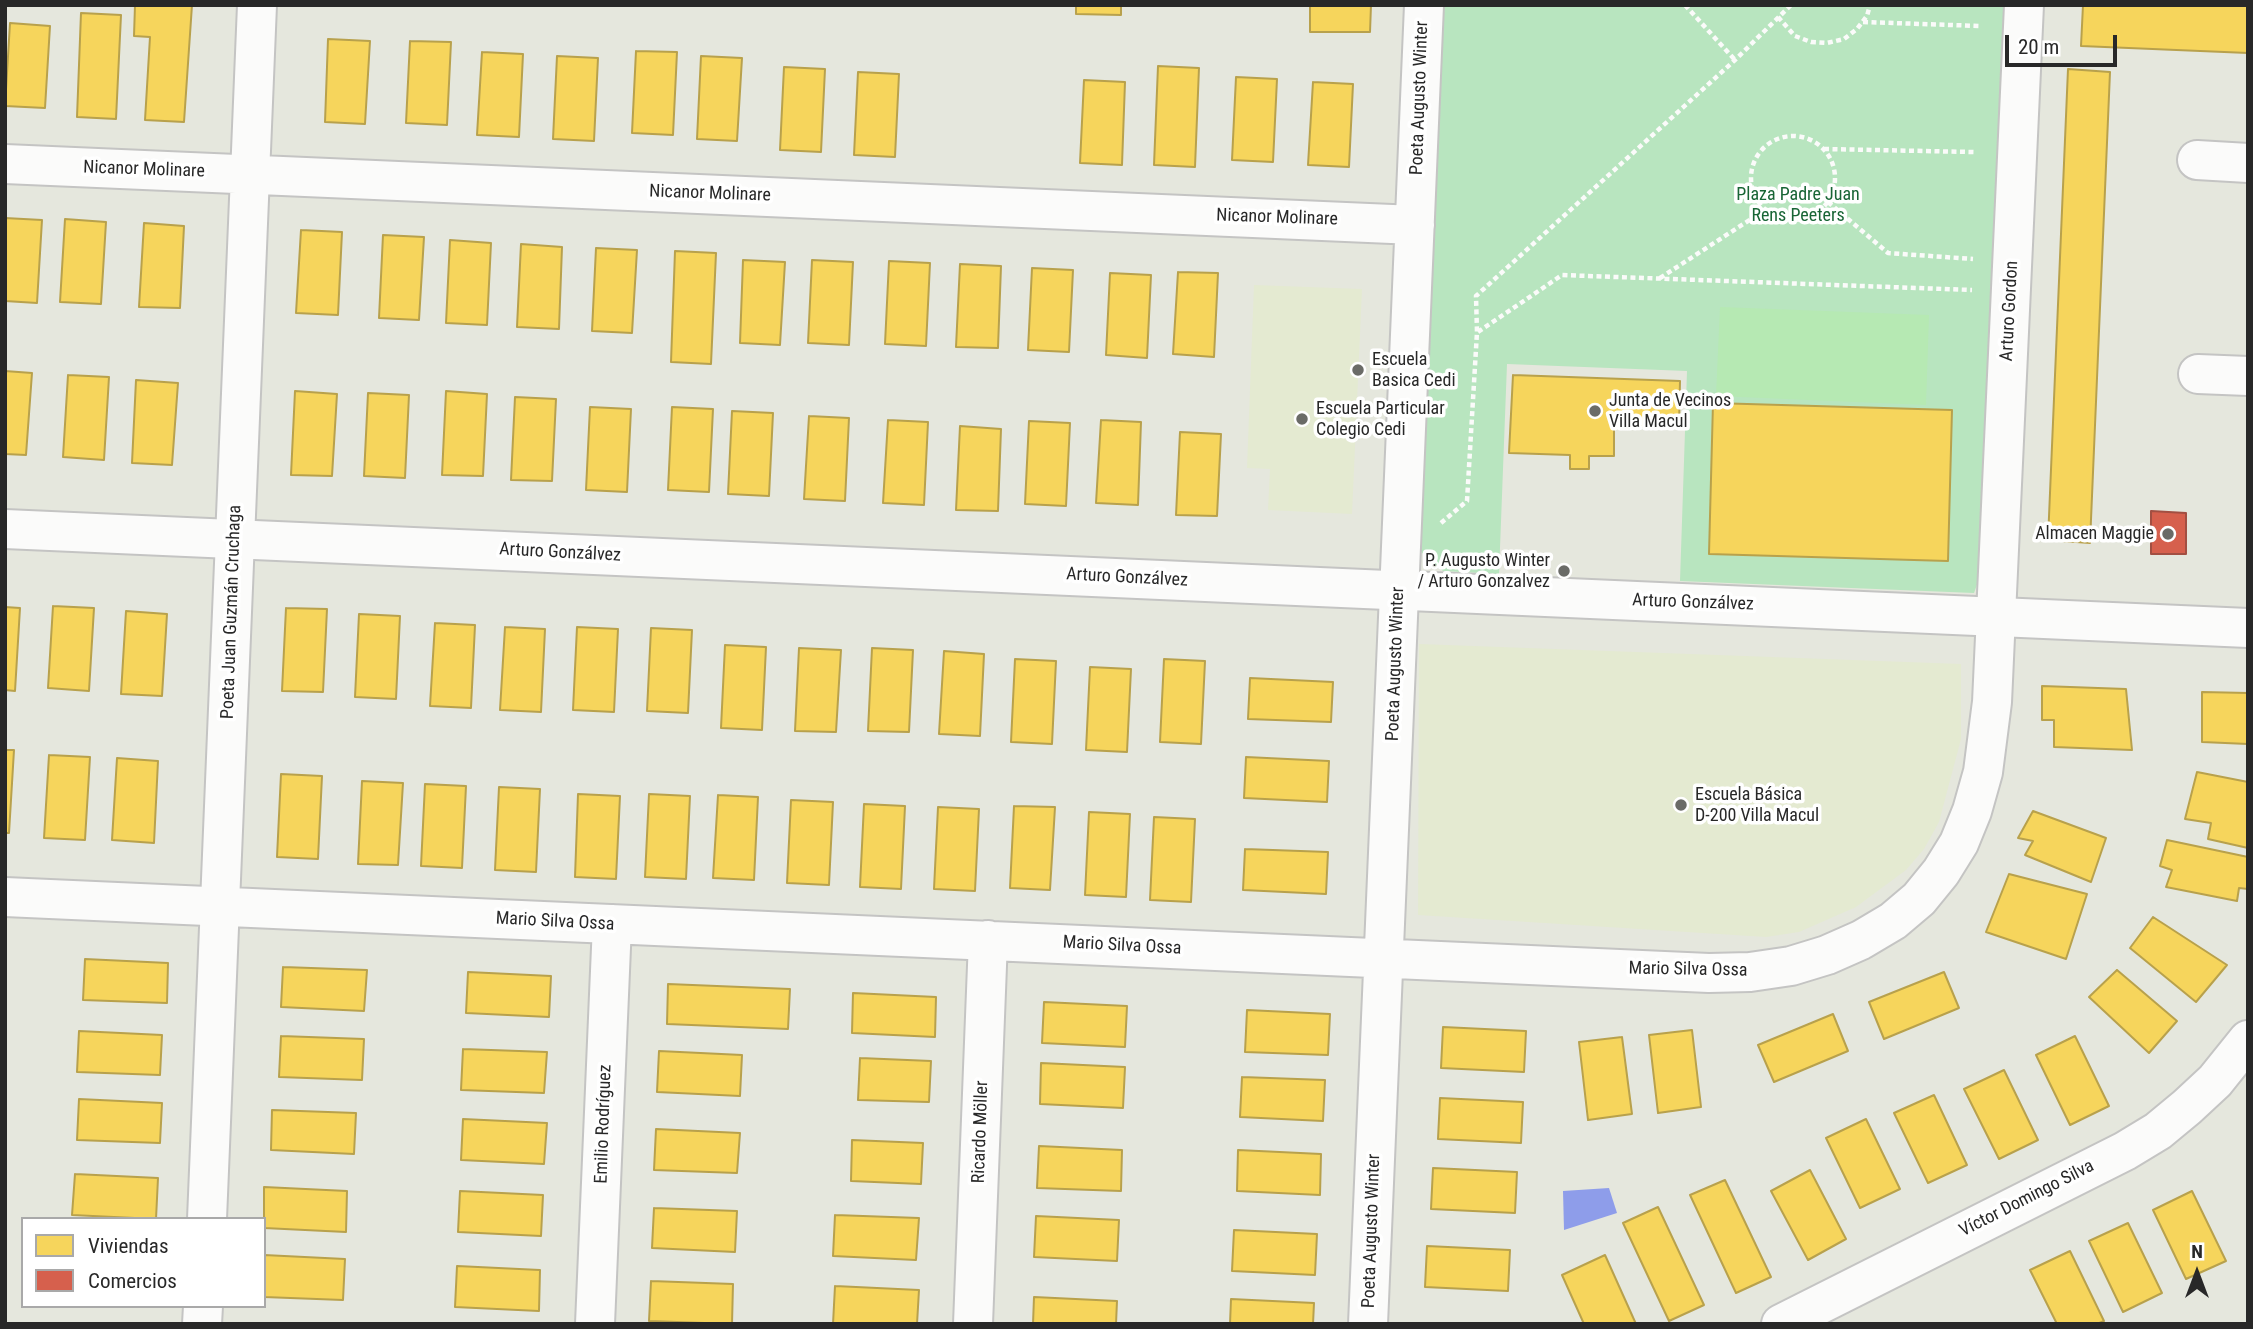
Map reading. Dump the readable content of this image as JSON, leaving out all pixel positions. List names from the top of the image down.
{
  "streets": {
    "street": [
      "Poeta Augusto Winter",
      "Nicanor Molinare",
      "Arturo Gordon",
      "Arturo Gonzálvez",
      "Poeta Juan Guzmán Cruchaga",
      "Mario Silva Ossa",
      "Emilio Rodríguez",
      "Ricardo Möller",
      "Víctor Domingo Silva"
    ]
  },
  "crossings": [
    ["Poeta Augusto Winter", "Nicanor Molinare"],
    ["Poeta Augusto Winter", "Arturo Gonzálvez"],
    ["Poeta Augusto Winter", "Mario Silva Ossa"],
    ["Nicanor Molinare", "Poeta Juan Guzmán Cruchaga"],
    ["Arturo Gordon", "Arturo Gonzálvez"],
    ["Arturo Gordon", "Mario Silva Ossa"],
    ["Arturo Gonzálvez", "Poeta Juan Guzmán Cruchaga"],
    ["Arturo Gonzálvez", "Mario Silva Ossa"],
    ["Poeta Juan Guzmán Cruchaga", "Mario Silva Ossa"],
    ["Mario Silva Ossa", "Emilio Rodríguez"],
    ["Mario Silva Ossa", "Ricardo Möller"]
  ],
  "parks": ["Plaza Padre Juan Rens Peeters"],
  "places": [
    "Escuela Basica Cedi",
    "Junta de Vecinos Villa Macul",
    "Escuela Particular Colegio Cedi",
    "Almacen Maggie",
    "P. Augusto Winter / Arturo Gonzalvez",
    "Escuela Básica D-200 Villa Macul"
  ],
  "legend": ["Viviendas", "Comercios"],
  "scale_bar": "20 m",
  "north": "top"
}
